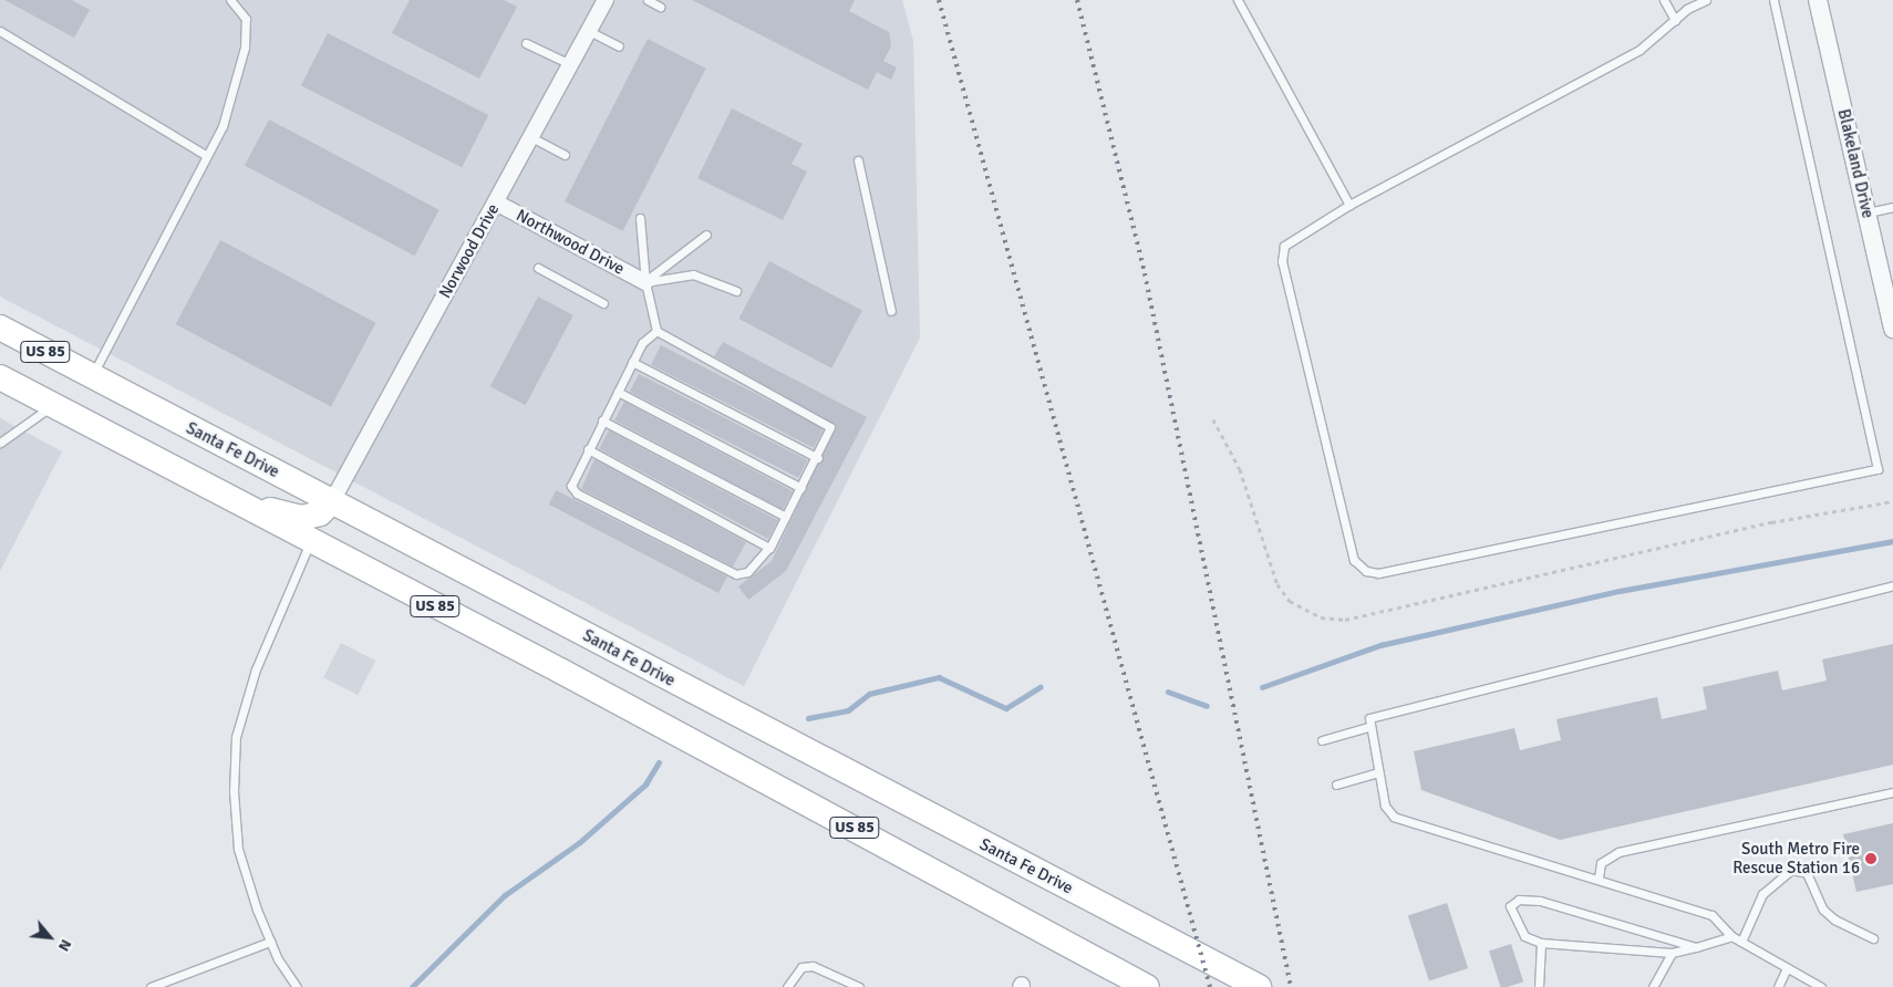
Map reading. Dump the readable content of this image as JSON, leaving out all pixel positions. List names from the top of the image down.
{
  "streets": {
    "highway": ["US 85", "Santa Fe Drive"],
    "street": ["Blakeland Drive", "Northwood Drive", "Norwood Drive"]
  },
  "crossings": [
    ["Northwood Drive", "Norwood Drive"],
    ["Norwood Drive", "Santa Fe Drive"]
  ],
  "places": ["South Metro Fire Rescue Station 16"],
  "north": "bottom right"
}
